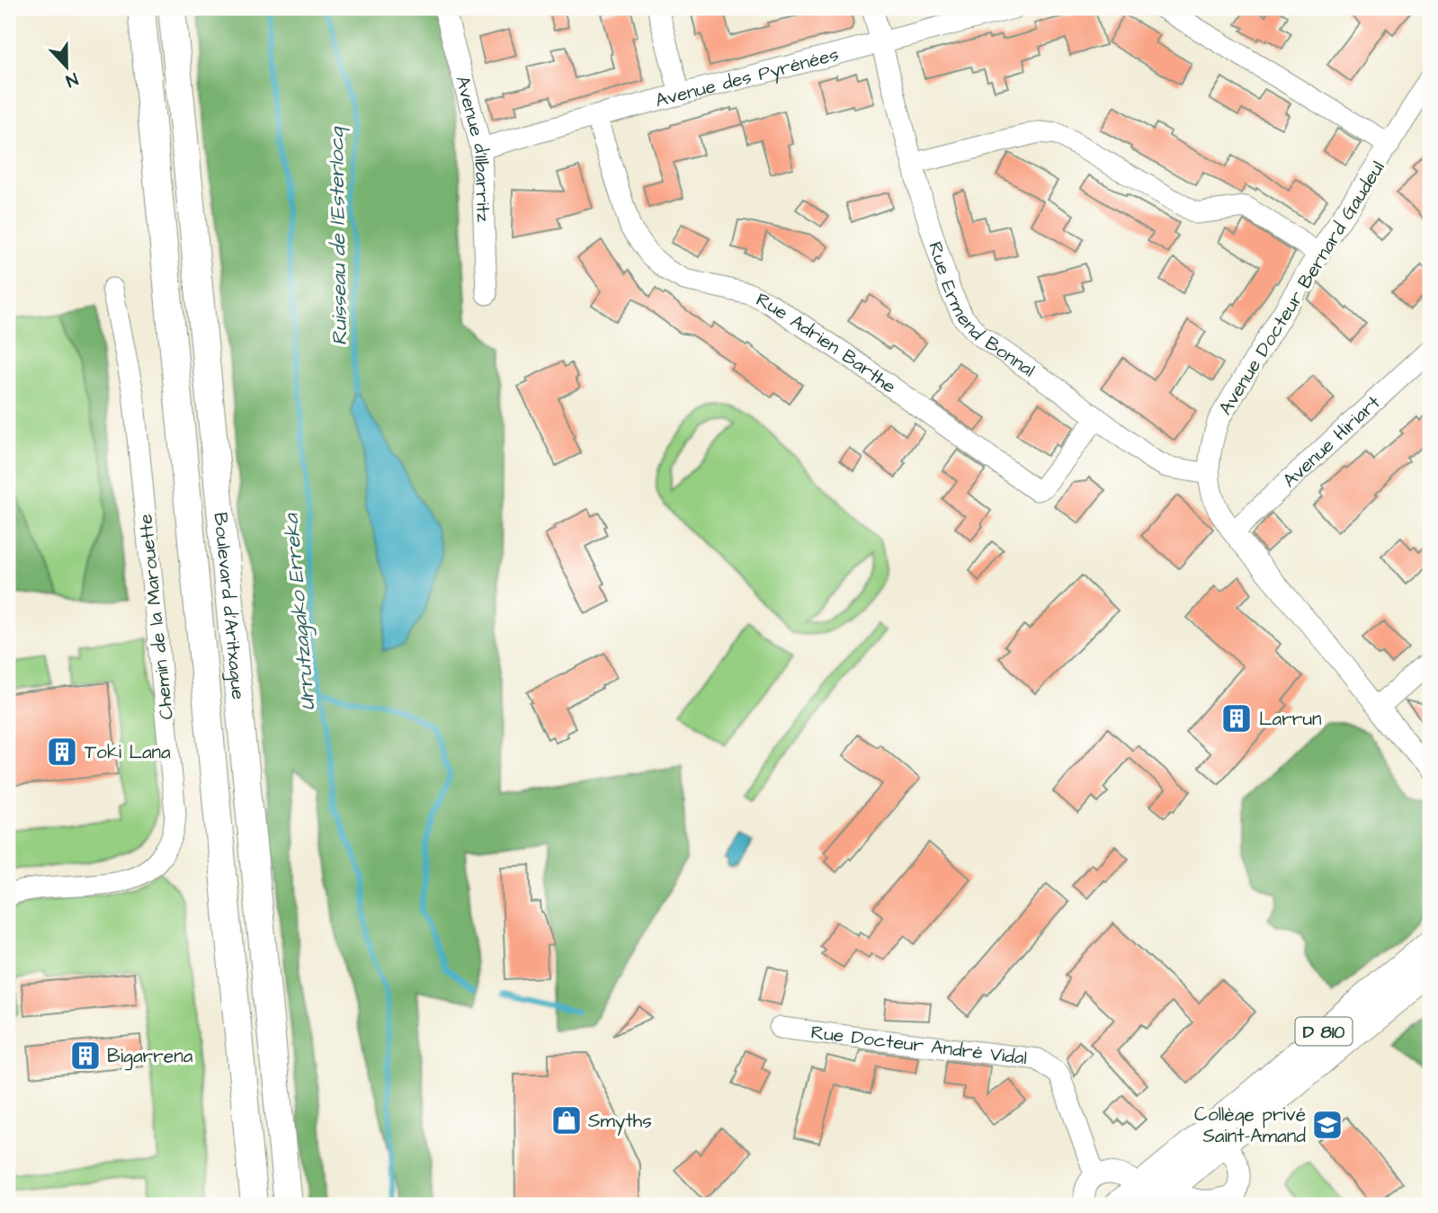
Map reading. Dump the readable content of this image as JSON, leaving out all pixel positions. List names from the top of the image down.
{
  "streets": {
    "main road": ["Boulevard d'Aritxague", "D 810"],
    "street": [
      "Avenue des Pyrénées",
      "Avenue d'Ilbarritz",
      "Avenue Docteur Bernard Gaudeul",
      "Rue Ermend Bonnal",
      "Rue Adrien Barthe",
      "Avenue Hiriart",
      "Chemin de la Marouette",
      "Rue Docteur André Vidal"
    ]
  },
  "crossings": [
    ["Avenue des Pyrénées", "Avenue d'Ilbarritz"],
    ["Avenue des Pyrénées", "Rue Ermend Bonnal"],
    ["Avenue des Pyrénées", "Rue Adrien Barthe"],
    ["Avenue Docteur Bernard Gaudeul", "Rue Ermend Bonnal"],
    ["Avenue Docteur Bernard Gaudeul", "Avenue Hiriart"],
    ["Rue Ermend Bonnal", "Rue Adrien Barthe"]
  ],
  "water": ["Ruisseau de l'Esterlocq", "Urrutzagako Erreka"],
  "places": {
    "building": ["Larrun", "Toki Lana", "Bigarrena"],
    "shop": ["Smyths"],
    "school or university": ["Collège privé Saint-Amand"]
  },
  "north": "bottom"
}
